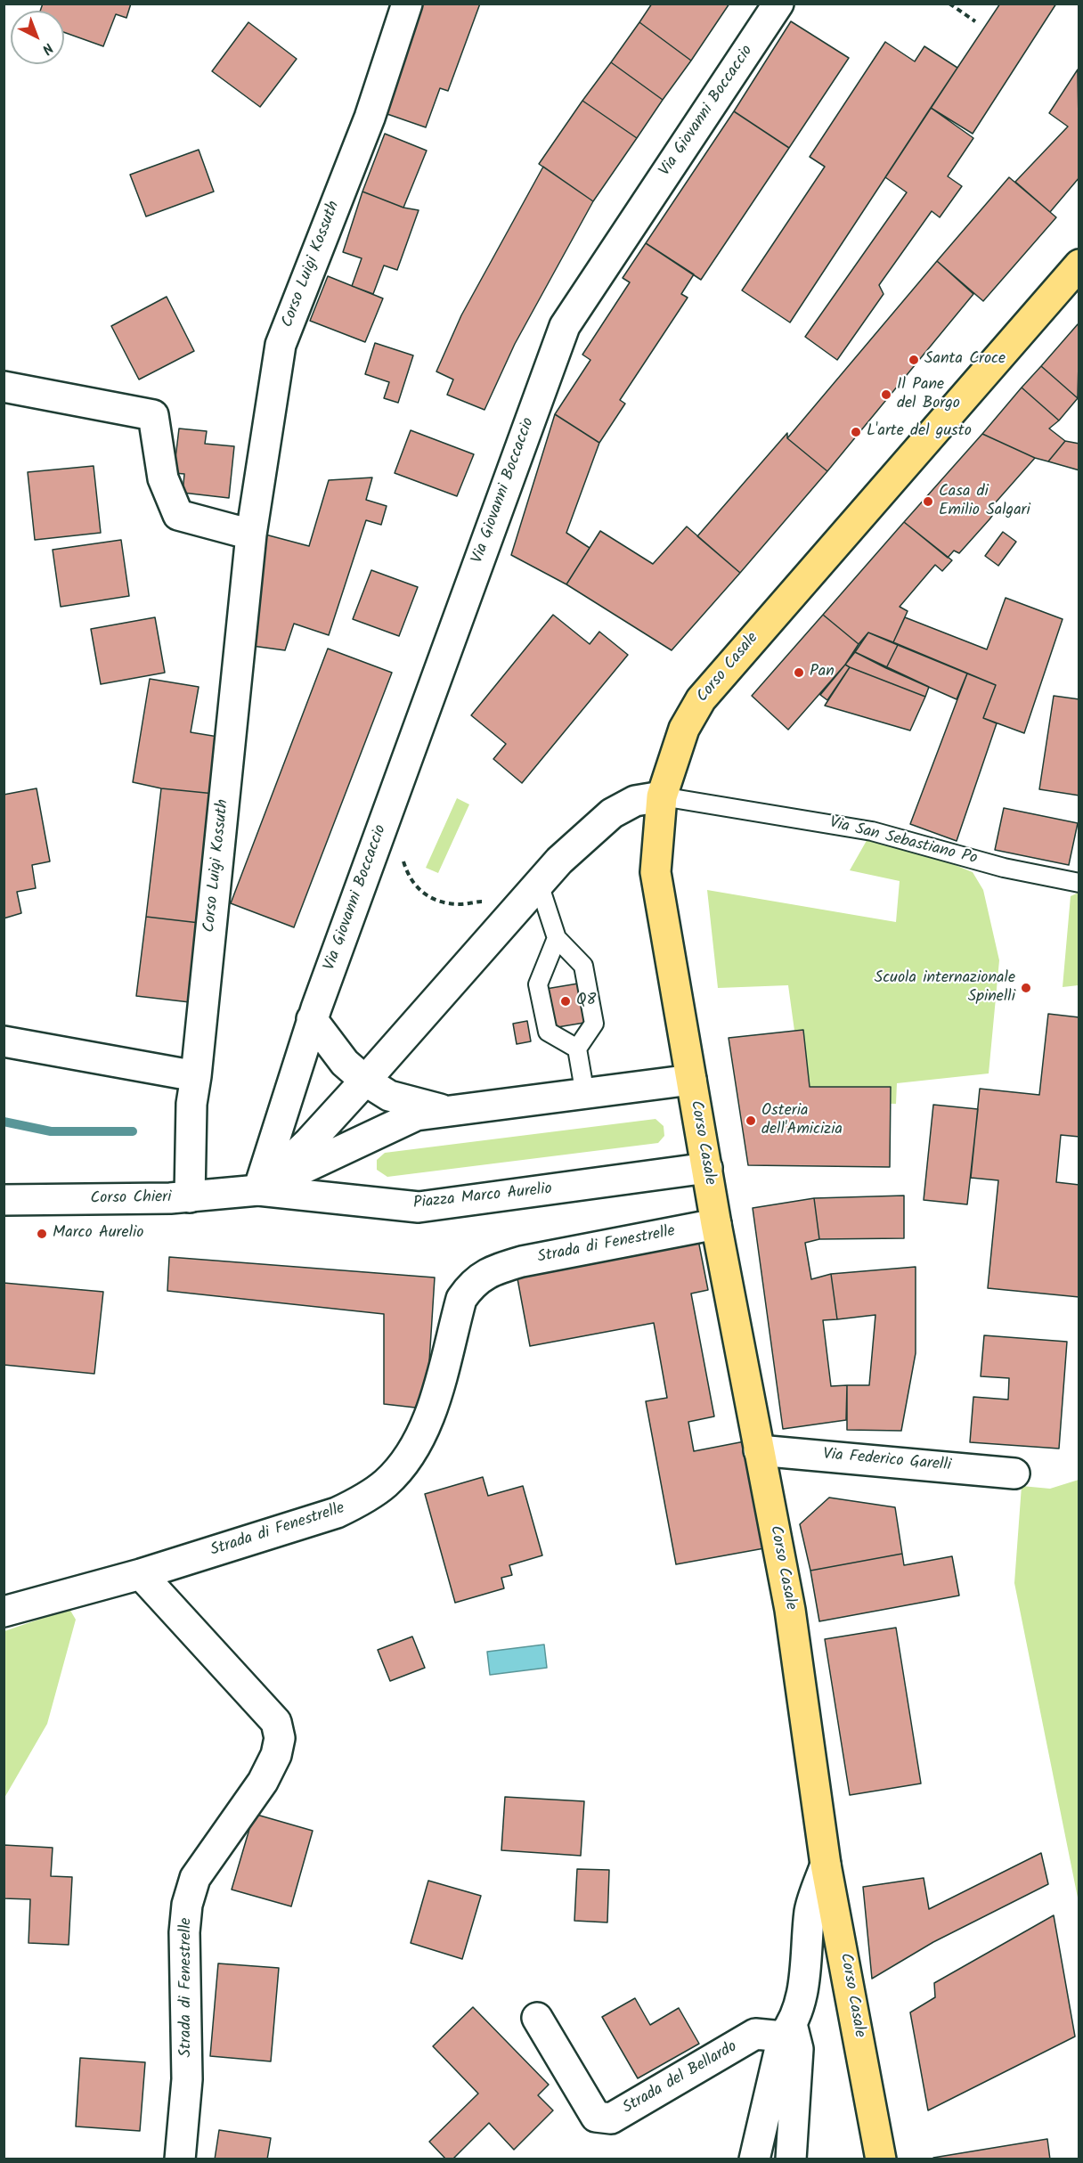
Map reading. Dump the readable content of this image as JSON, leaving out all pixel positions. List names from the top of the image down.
{
  "streets": {
    "main road": ["Corso Casale"],
    "street": [
      "Via Giovanni Boccaccio",
      "Corso Luigi Kossuth",
      "Piazza Marco Aurelio",
      "Corso Chieri",
      "Strada di Fenestrelle",
      "Via Federico Garelli",
      "Strada del Bellardo"
    ],
    "lane": ["Via San Sebastiano Po"]
  },
  "crossings": [
    ["Via Giovanni Boccaccio", "Piazza Marco Aurelio"],
    ["Via Giovanni Boccaccio", "Corso Chieri"],
    ["Corso Luigi Kossuth", "Corso Chieri"],
    ["Corso Casale", "Via San Sebastiano Po"],
    ["Corso Casale", "Piazza Marco Aurelio"],
    ["Corso Casale", "Strada di Fenestrelle"],
    ["Corso Casale", "Via Federico Garelli"],
    ["Piazza Marco Aurelio", "Corso Chieri"]
  ],
  "places": [
    "Santa Croce",
    "Il Pane del Borgo",
    "L'arte del gusto",
    "Casa di Emilio Salgari",
    "Pan",
    "Scuola internazionale Spinelli",
    "Q8",
    "Osteria dell'Amicizia",
    "Marco Aurelio"
  ],
  "north": "bottom right"
}
